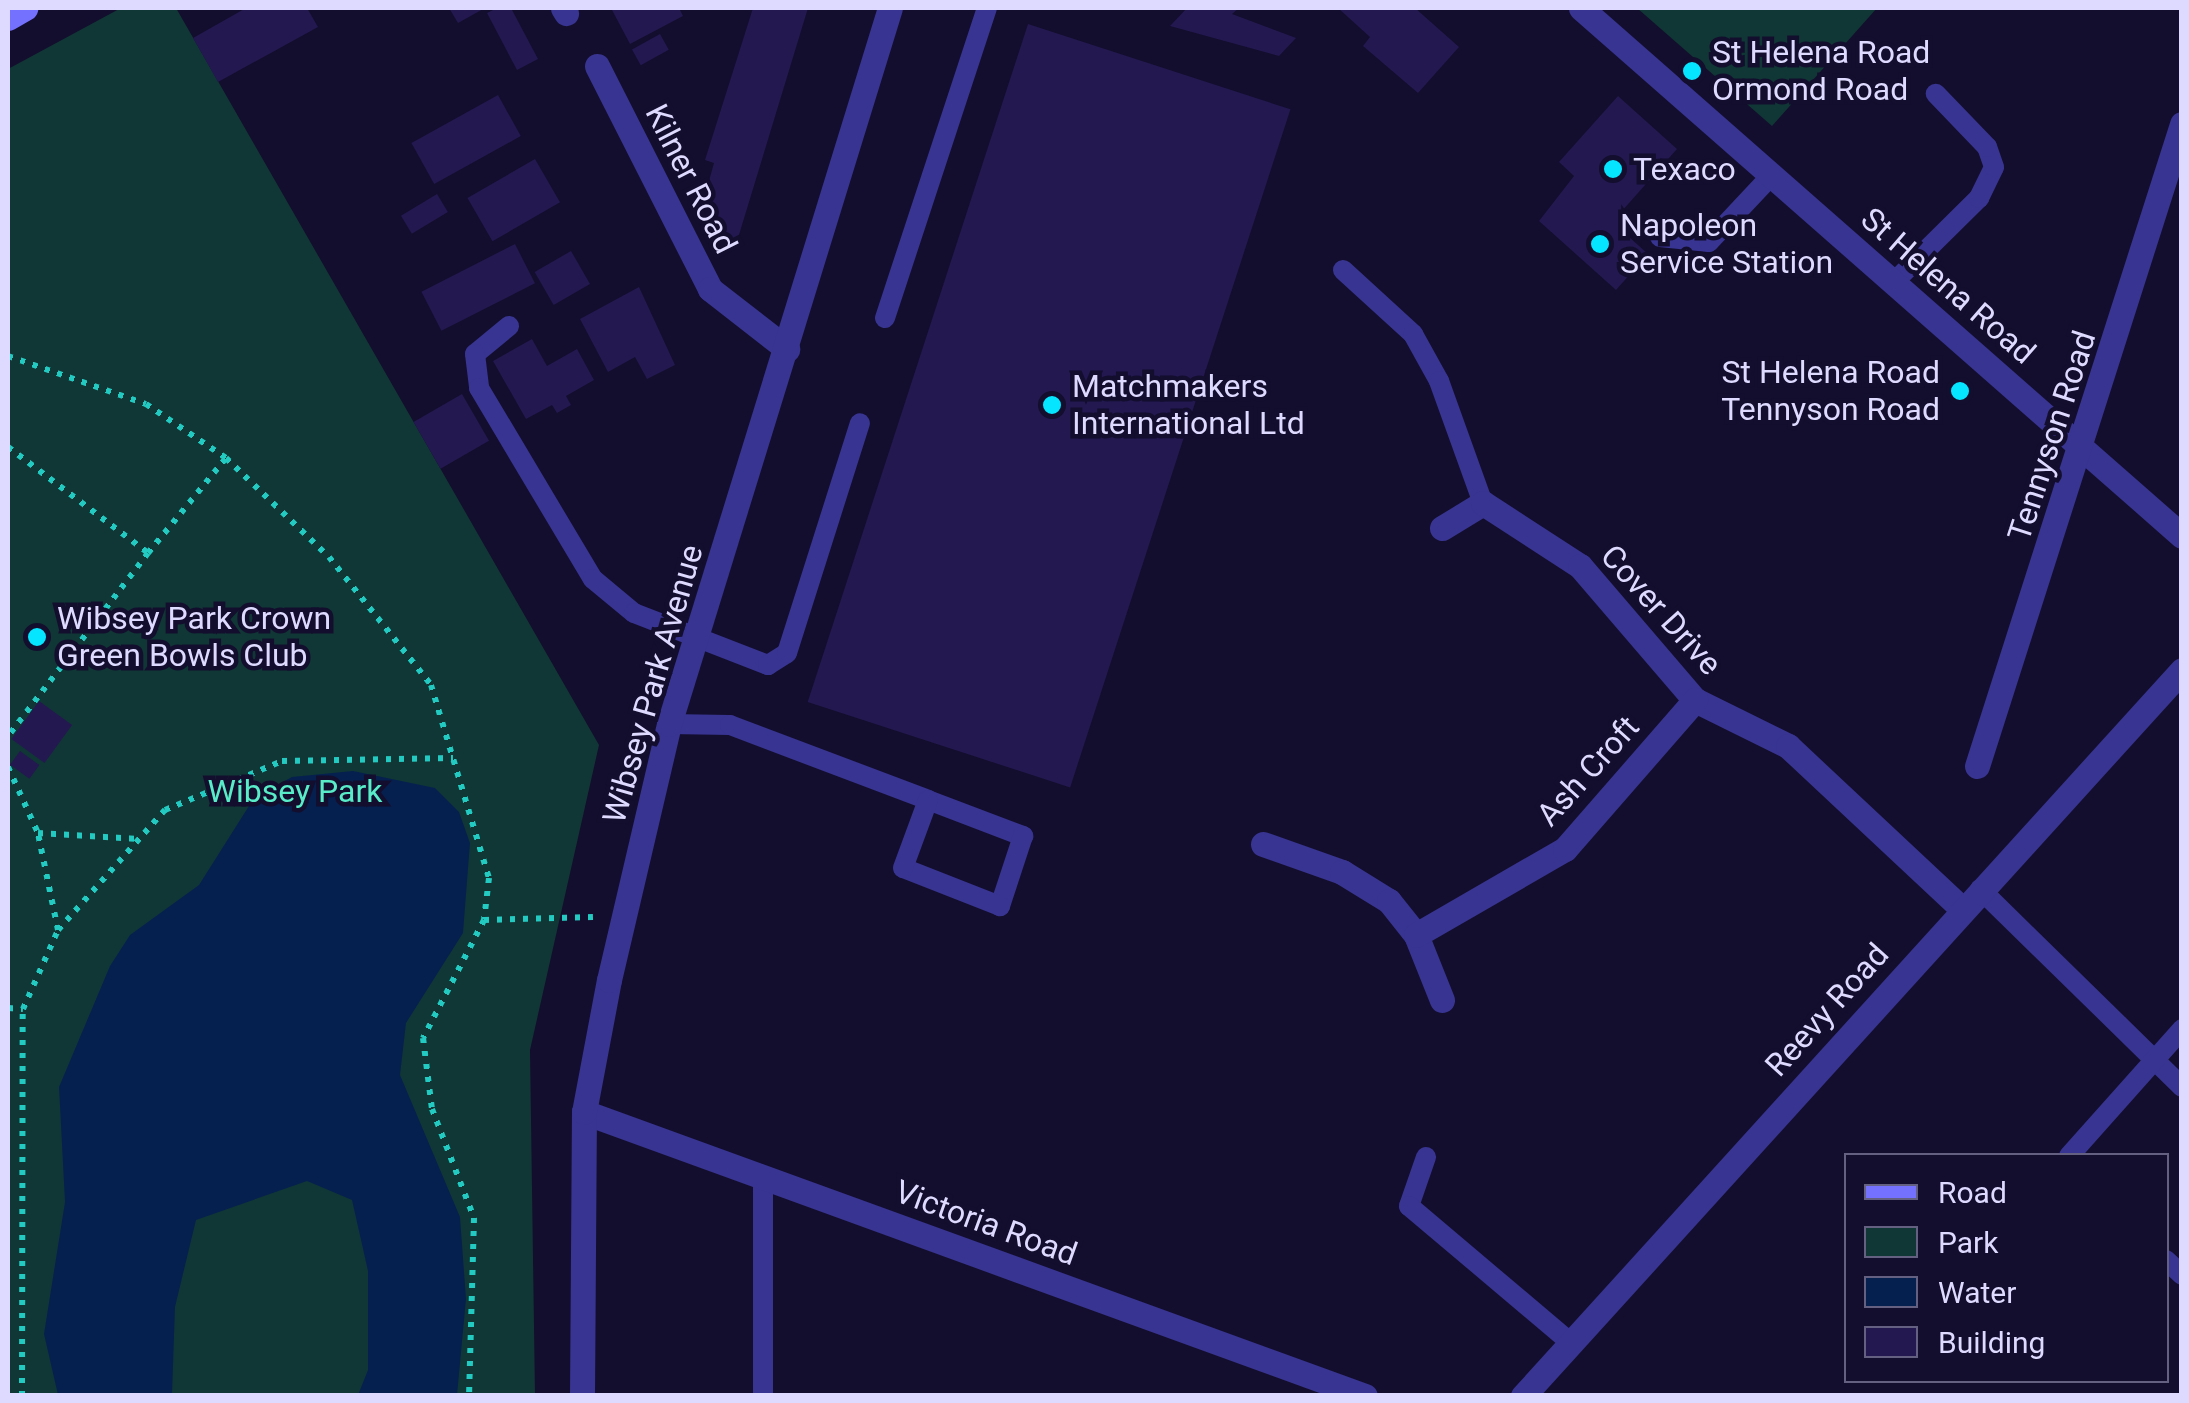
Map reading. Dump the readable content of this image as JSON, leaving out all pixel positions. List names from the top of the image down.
{
  "streets": {
    "street": [
      "Kilner Road",
      "St Helena Road",
      "Tennyson Road",
      "Cover Drive",
      "Wibsey Park Avenue",
      "Ash Croft",
      "Reevy Road",
      "Victoria Road"
    ]
  },
  "crossings": [
    ["Kilner Road", "Wibsey Park Avenue"],
    ["St Helena Road", "Tennyson Road"],
    ["Cover Drive", "Ash Croft"],
    ["Cover Drive", "Reevy Road"],
    ["Wibsey Park Avenue", "Victoria Road"]
  ],
  "parks": ["Wibsey Park"],
  "places": [
    "St Helena Road Ormond Road",
    "Texaco",
    "Napoleon Service Station",
    "St Helena Road Tennyson Road",
    "Matchmakers International Ltd",
    "Wibsey Park Crown Green Bowls Club"
  ],
  "legend": [
    "Road",
    "Park",
    "Water",
    "Building"
  ]
}
